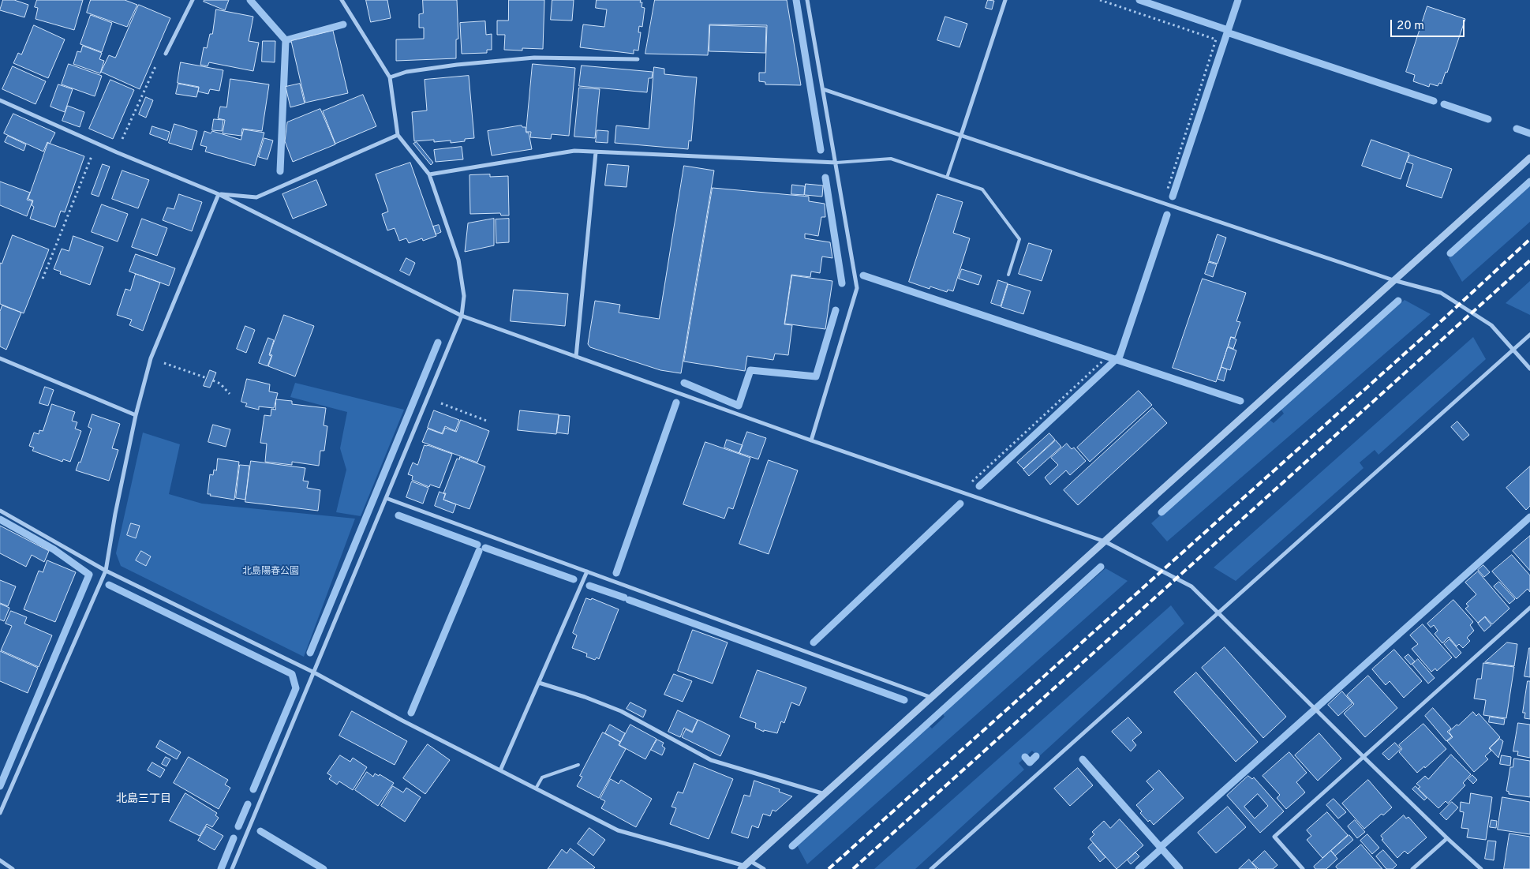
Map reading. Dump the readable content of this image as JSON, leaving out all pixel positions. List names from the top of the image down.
{
  "districts": ["北島三丁目"],
  "parks": ["北島陽春公園"],
  "scale_bar": "20 m"
}
